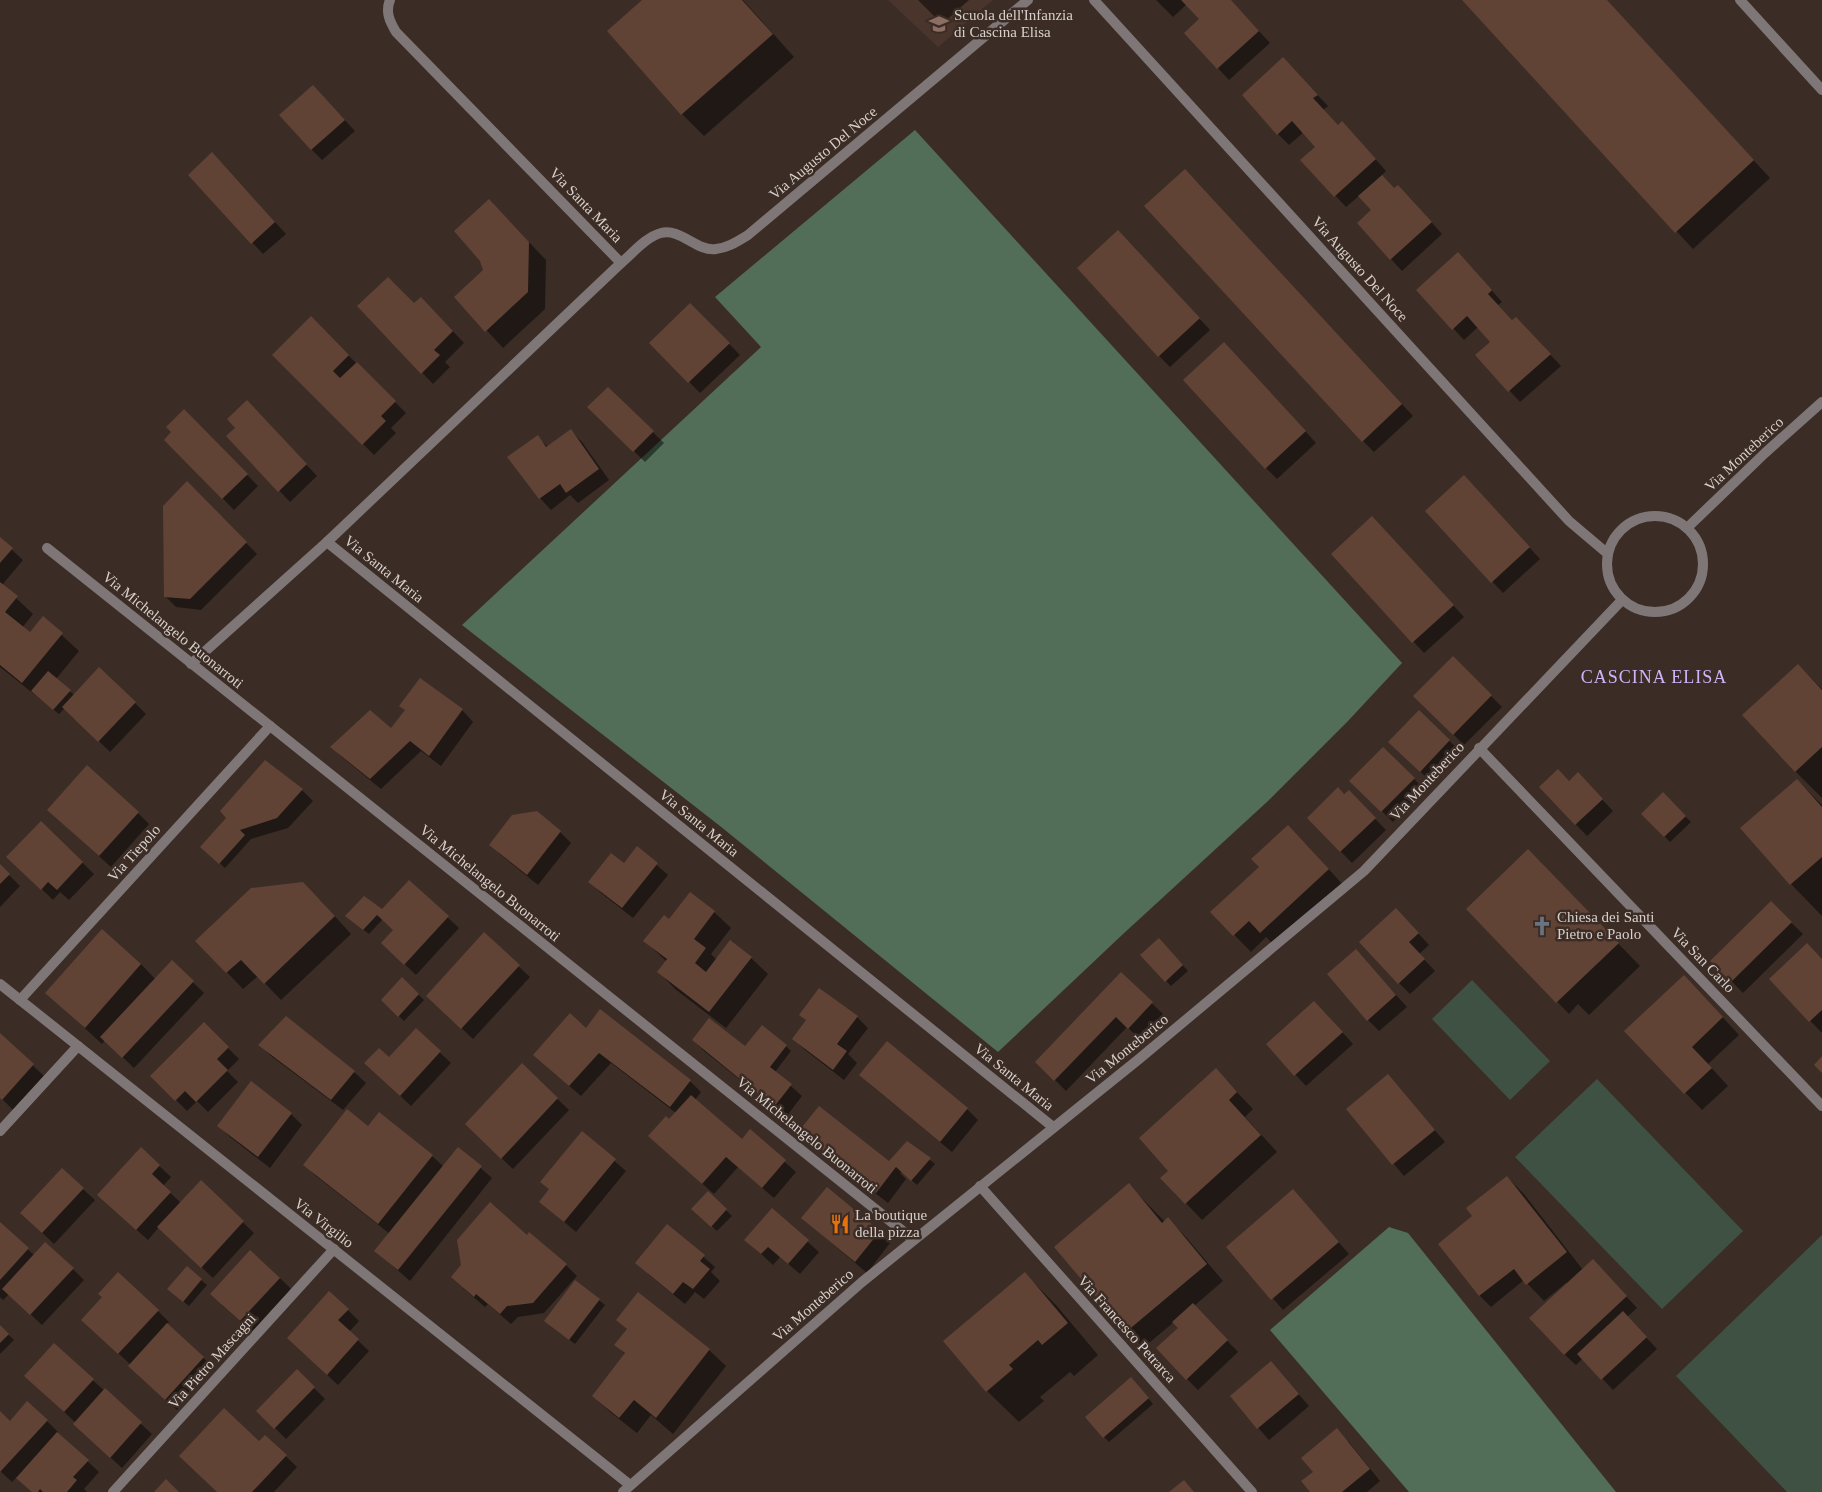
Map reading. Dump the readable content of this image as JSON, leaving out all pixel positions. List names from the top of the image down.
{
  "streets": {
    "street": [
      "Via Augusto Del Noce",
      "Via Santa Maria",
      "Via Monteberico",
      "Via Michelangelo Buonarroti",
      "Via Tiepolo",
      "Via San Carlo",
      "Via Virgilio",
      "Via Francesco Petrarca",
      "Via Pietro Mascagni"
    ]
  },
  "crossings": [
    ["Via Augusto Del Noce", "Via Santa Maria"],
    ["Via Augusto Del Noce", "Via Monteberico"],
    ["Via Santa Maria", "Via Monteberico"],
    ["Via Santa Maria", "Via Michelangelo Buonarroti"],
    ["Via Monteberico", "Via Michelangelo Buonarroti"],
    ["Via Monteberico", "Via San Carlo"],
    ["Via Monteberico", "Via Virgilio"],
    ["Via Monteberico", "Via Francesco Petrarca"],
    ["Via Michelangelo Buonarroti", "Via Tiepolo"],
    ["Via Tiepolo", "Via Virgilio"],
    ["Via Virgilio", "Via Pietro Mascagni"]
  ],
  "districts": ["CASCINA ELISA"],
  "places": {
    "school or university": ["Scuola dell'Infanzia di Cascina Elisa"],
    "church": ["Chiesa dei Santi Pietro e Paolo"],
    "restaurant": ["La boutique della pizza"]
  }
}
